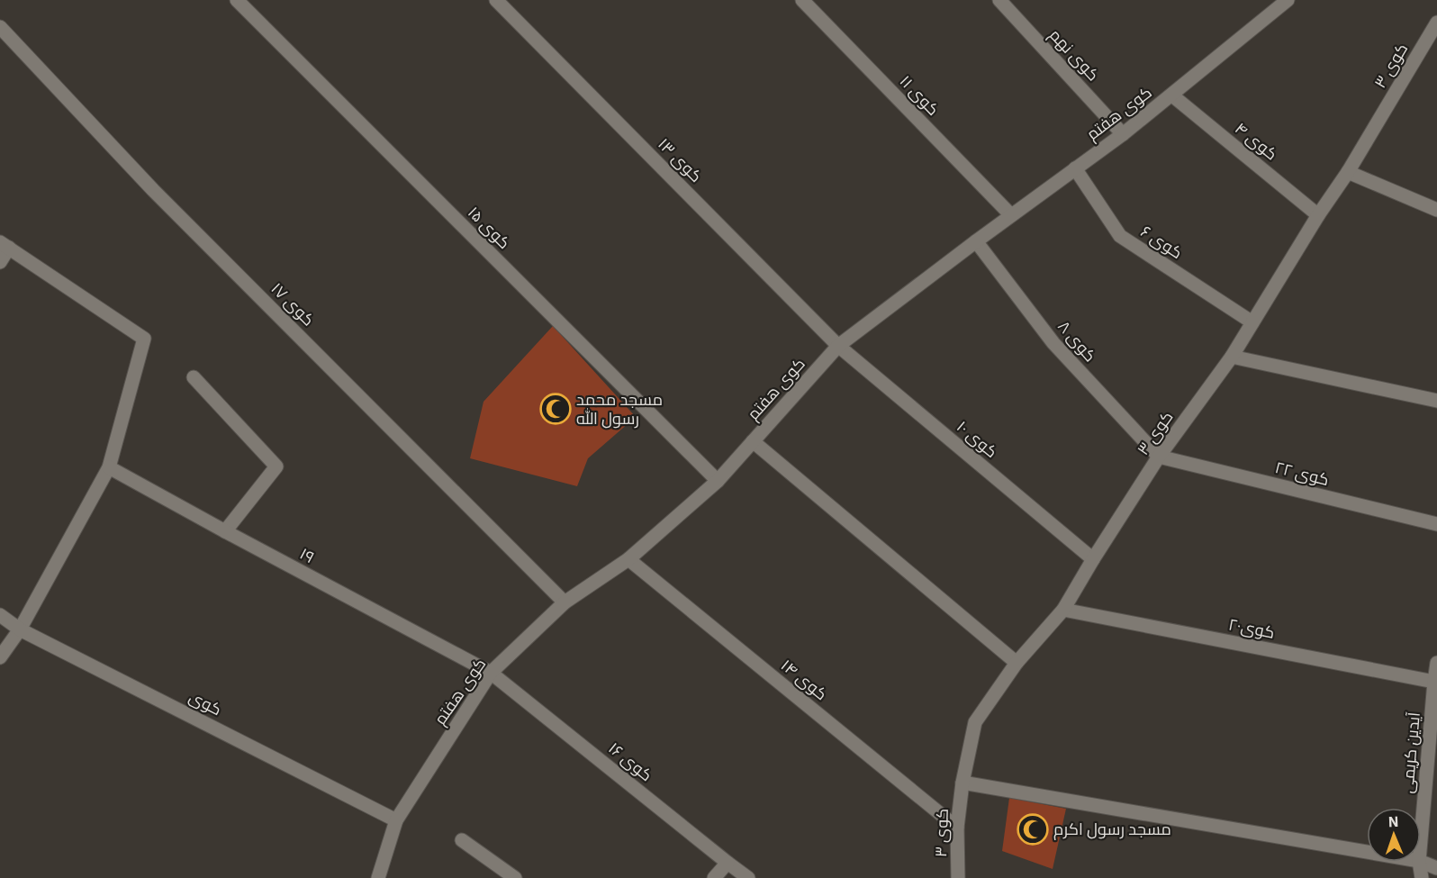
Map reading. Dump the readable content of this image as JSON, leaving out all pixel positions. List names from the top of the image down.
{
  "streets": {
    "street": [
      "کوی نهم",
      "کوی ۳",
      "کوی ۱۱",
      "کوی هفتم",
      "کوی ۴",
      "کوی ۱۳",
      "کوی ۱۵",
      "کوی ۶",
      "کوی ۱۷",
      "کوی ۸",
      "کوی ۱۰",
      "کوی ۲۲",
      "۱۹",
      "کوی۲۰",
      "کوی ۱۴",
      "کوی",
      "آیدین کریمی",
      "کوی ۱۶"
    ]
  },
  "crossings": [
    ["کوی نهم", "کوی هفتم"],
    ["کوی ۳", "کوی ۴"],
    ["کوی ۳", "کوی ۶"],
    ["کوی ۳", "کوی ۸"],
    ["کوی ۳", "کوی ۱۰"],
    ["کوی ۳", "کوی ۲۲"],
    ["کوی ۳", "کوی۲۰"],
    ["کوی ۳", "کوی ۱۴"],
    ["کوی ۱۱", "کوی هفتم"],
    ["کوی هفتم", "کوی ۴"],
    ["کوی هفتم", "کوی ۱۳"],
    ["کوی هفتم", "کوی ۱۵"],
    ["کوی هفتم", "کوی ۶"],
    ["کوی هفتم", "کوی ۱۷"],
    ["کوی هفتم", "کوی ۸"],
    ["کوی هفتم", "کوی ۱۰"],
    ["کوی هفتم", "۱۹"],
    ["کوی هفتم", "کوی ۱۴"],
    ["کوی هفتم", "کوی"],
    ["کوی هفتم", "کوی ۱۶"],
    ["کوی ۱۳", "کوی ۱۰"],
    ["کوی ۸", "کوی ۲۲"],
    ["۱۹", "کوی ۱۶"],
    ["کوی۲۰", "آیدین کریمی"]
  ],
  "places": {
    "mosque": ["مسجد محمد رسول الله", "مسجد رسول اکرم"]
  },
  "north": "top"
}
